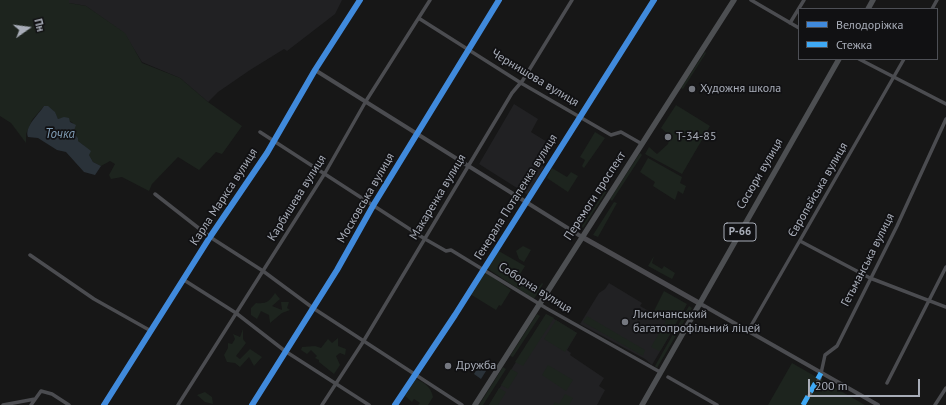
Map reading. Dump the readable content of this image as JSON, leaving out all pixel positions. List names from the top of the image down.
{
  "streets": {
    "main road": ["Сосюри вулиця", "Перемоги проспект", "Р-66"],
    "street": [
      "Чернишова вулиця",
      "Європейська вулиця",
      "Карла Маркса вулиця",
      "Макаренка вулиця",
      "Генерала Потапенка вулиця",
      "Карбишева вулиця",
      "Московська вулиця",
      "Гетьманська вулиця",
      "Соборна вулиця"
    ]
  },
  "crossings": [
    ["Чернишова вулиця", "Перемоги проспект"],
    ["Чернишова вулиця", "Макаренка вулиця"],
    ["Чернишова вулиця", "Генерала Потапенка вулиця"],
    ["Чернишова вулиця", "Карбишева вулиця"],
    ["Чернишова вулиця", "Московська вулиця"],
    ["Сосюри вулиця", "Соборна вулиця"],
    ["Перемоги проспект", "Соборна вулиця"],
    ["Карла Маркса вулиця", "Соборна вулиця"],
    ["Макаренка вулиця", "Соборна вулиця"],
    ["Генерала Потапенка вулиця", "Соборна вулиця"],
    ["Карбишева вулиця", "Соборна вулиця"],
    ["Московська вулиця", "Соборна вулиця"]
  ],
  "water": ["Точка"],
  "places": [
    "Художня школа",
    "Т-34-85",
    "Лисичанський багатопрофільний ліцей",
    "Дружба"
  ],
  "legend": ["Велодоріжка", "Стежка"],
  "scale_bar": "200 m",
  "north": "right"
}
